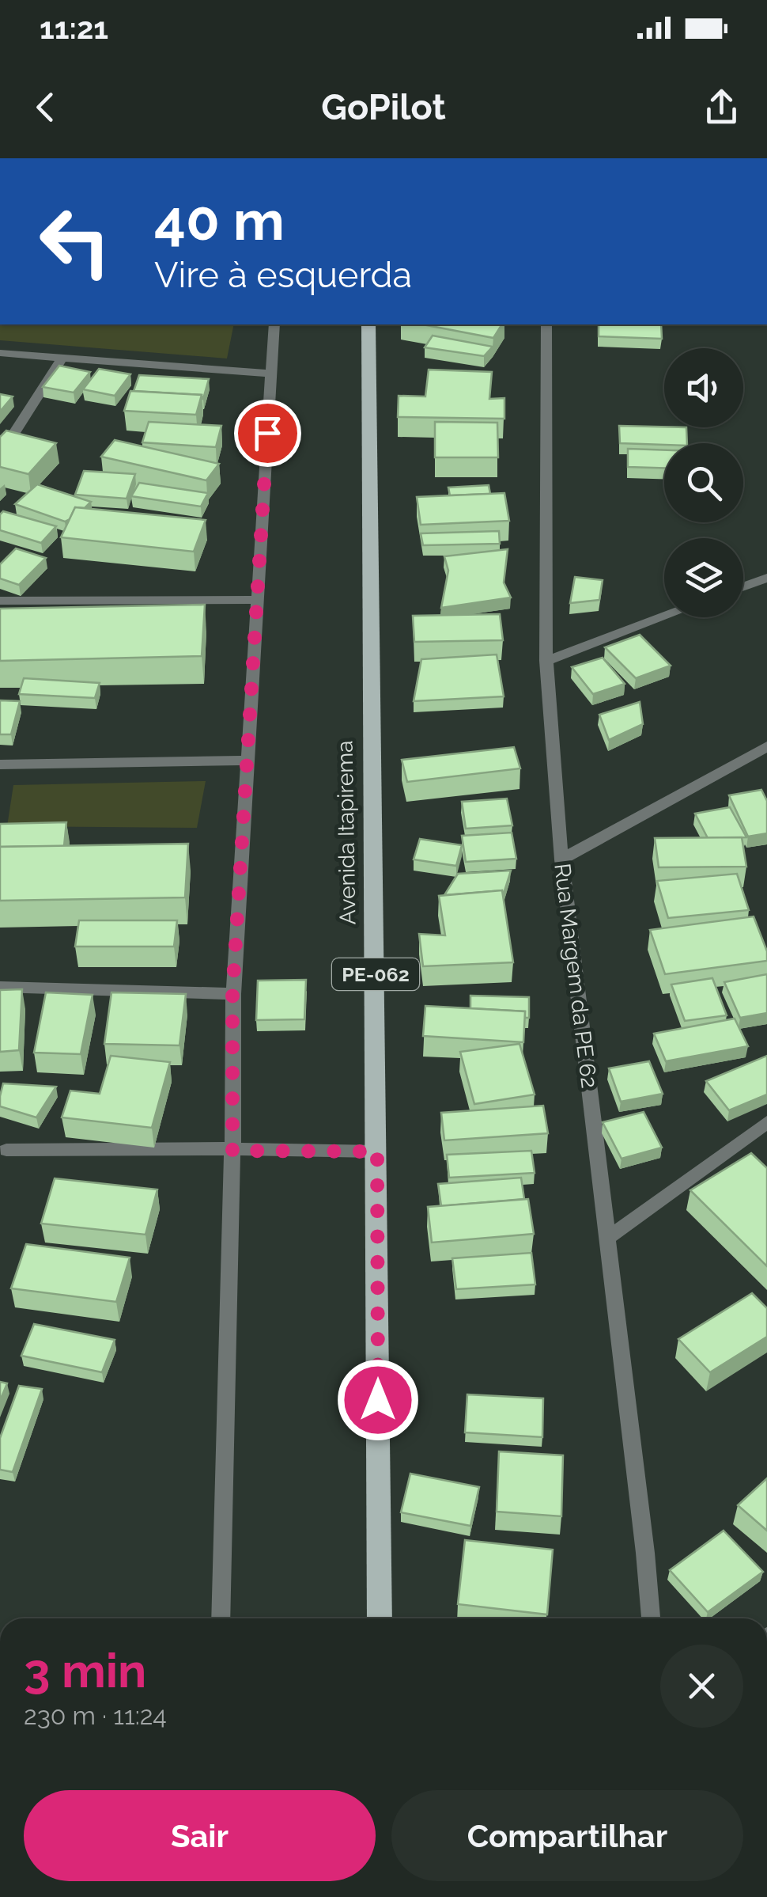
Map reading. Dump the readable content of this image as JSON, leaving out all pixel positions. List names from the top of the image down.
{
  "streets": {
    "main road": ["Avenida Itapirema", "PE-062"],
    "street": ["Rua Margem da PE 62"]
  },
  "page": {
    "status": "11:21",
    "header": "GoPilot",
    "turn": ["40 m", "Vire à esquerda"],
    "heading": ["3 min", "230 m · 11:24"],
    "buttons": ["Sair", "Compartilhar"]
  }
}
